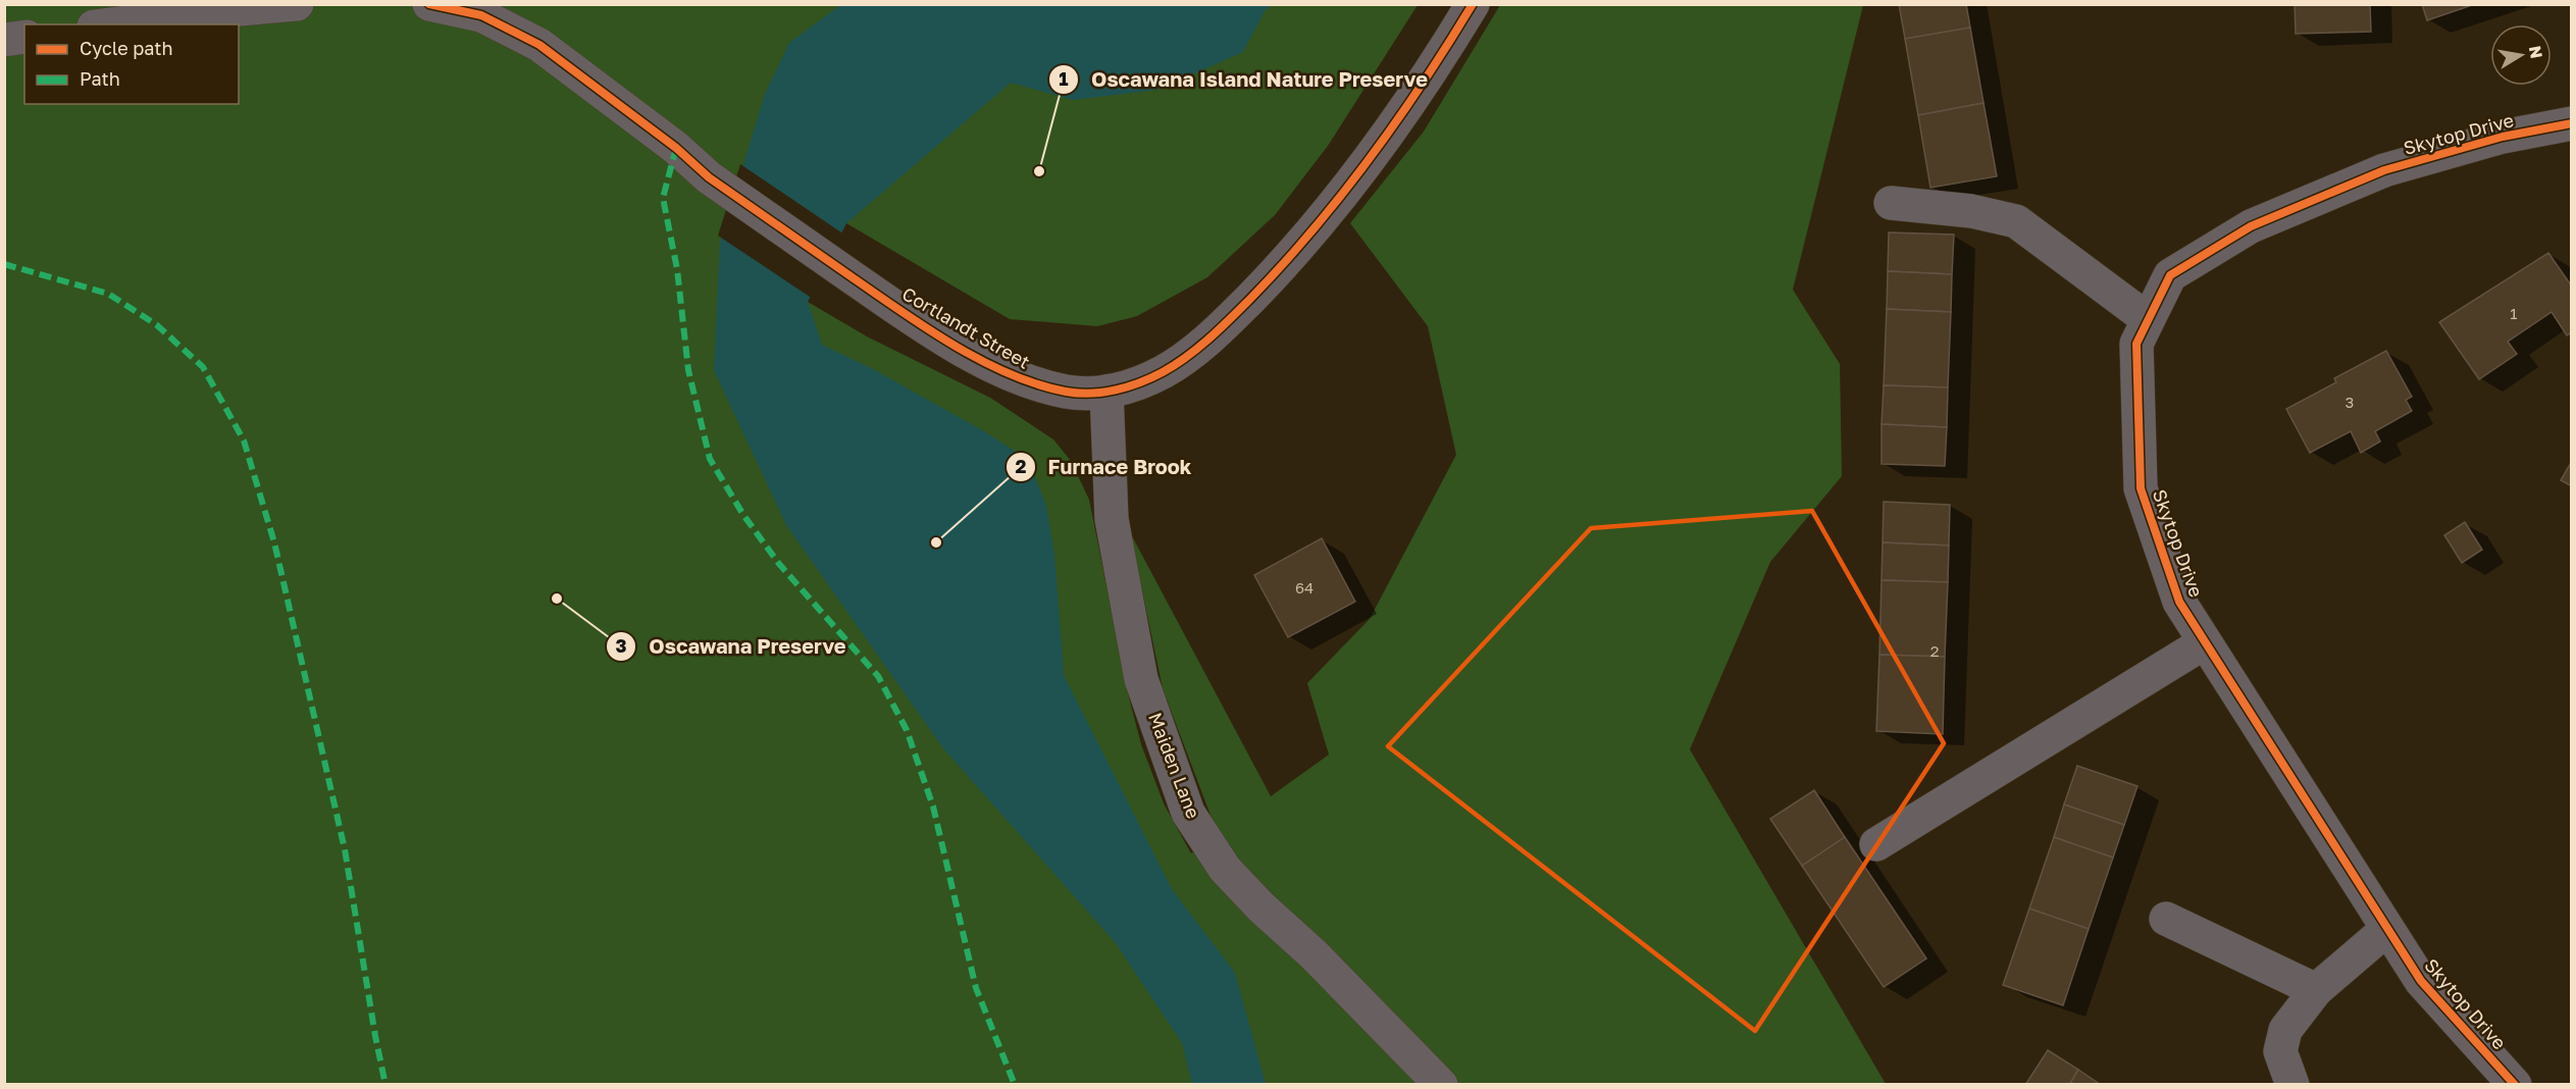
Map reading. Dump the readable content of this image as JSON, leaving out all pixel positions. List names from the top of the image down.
{
  "streets": {
    "street": ["Skytop Drive", "Cortlandt Street", "Maiden Lane"]
  },
  "crossings": [
    ["Cortlandt Street", "Maiden Lane"]
  ],
  "places": ["Oscawana Island Nature Preserve", "Furnace Brook", "Oscawana Preserve"],
  "house_numbers": [
    "1",
    "3",
    "64",
    "2"
  ],
  "legend": ["Cycle path", "Path"],
  "north": "right"
}
